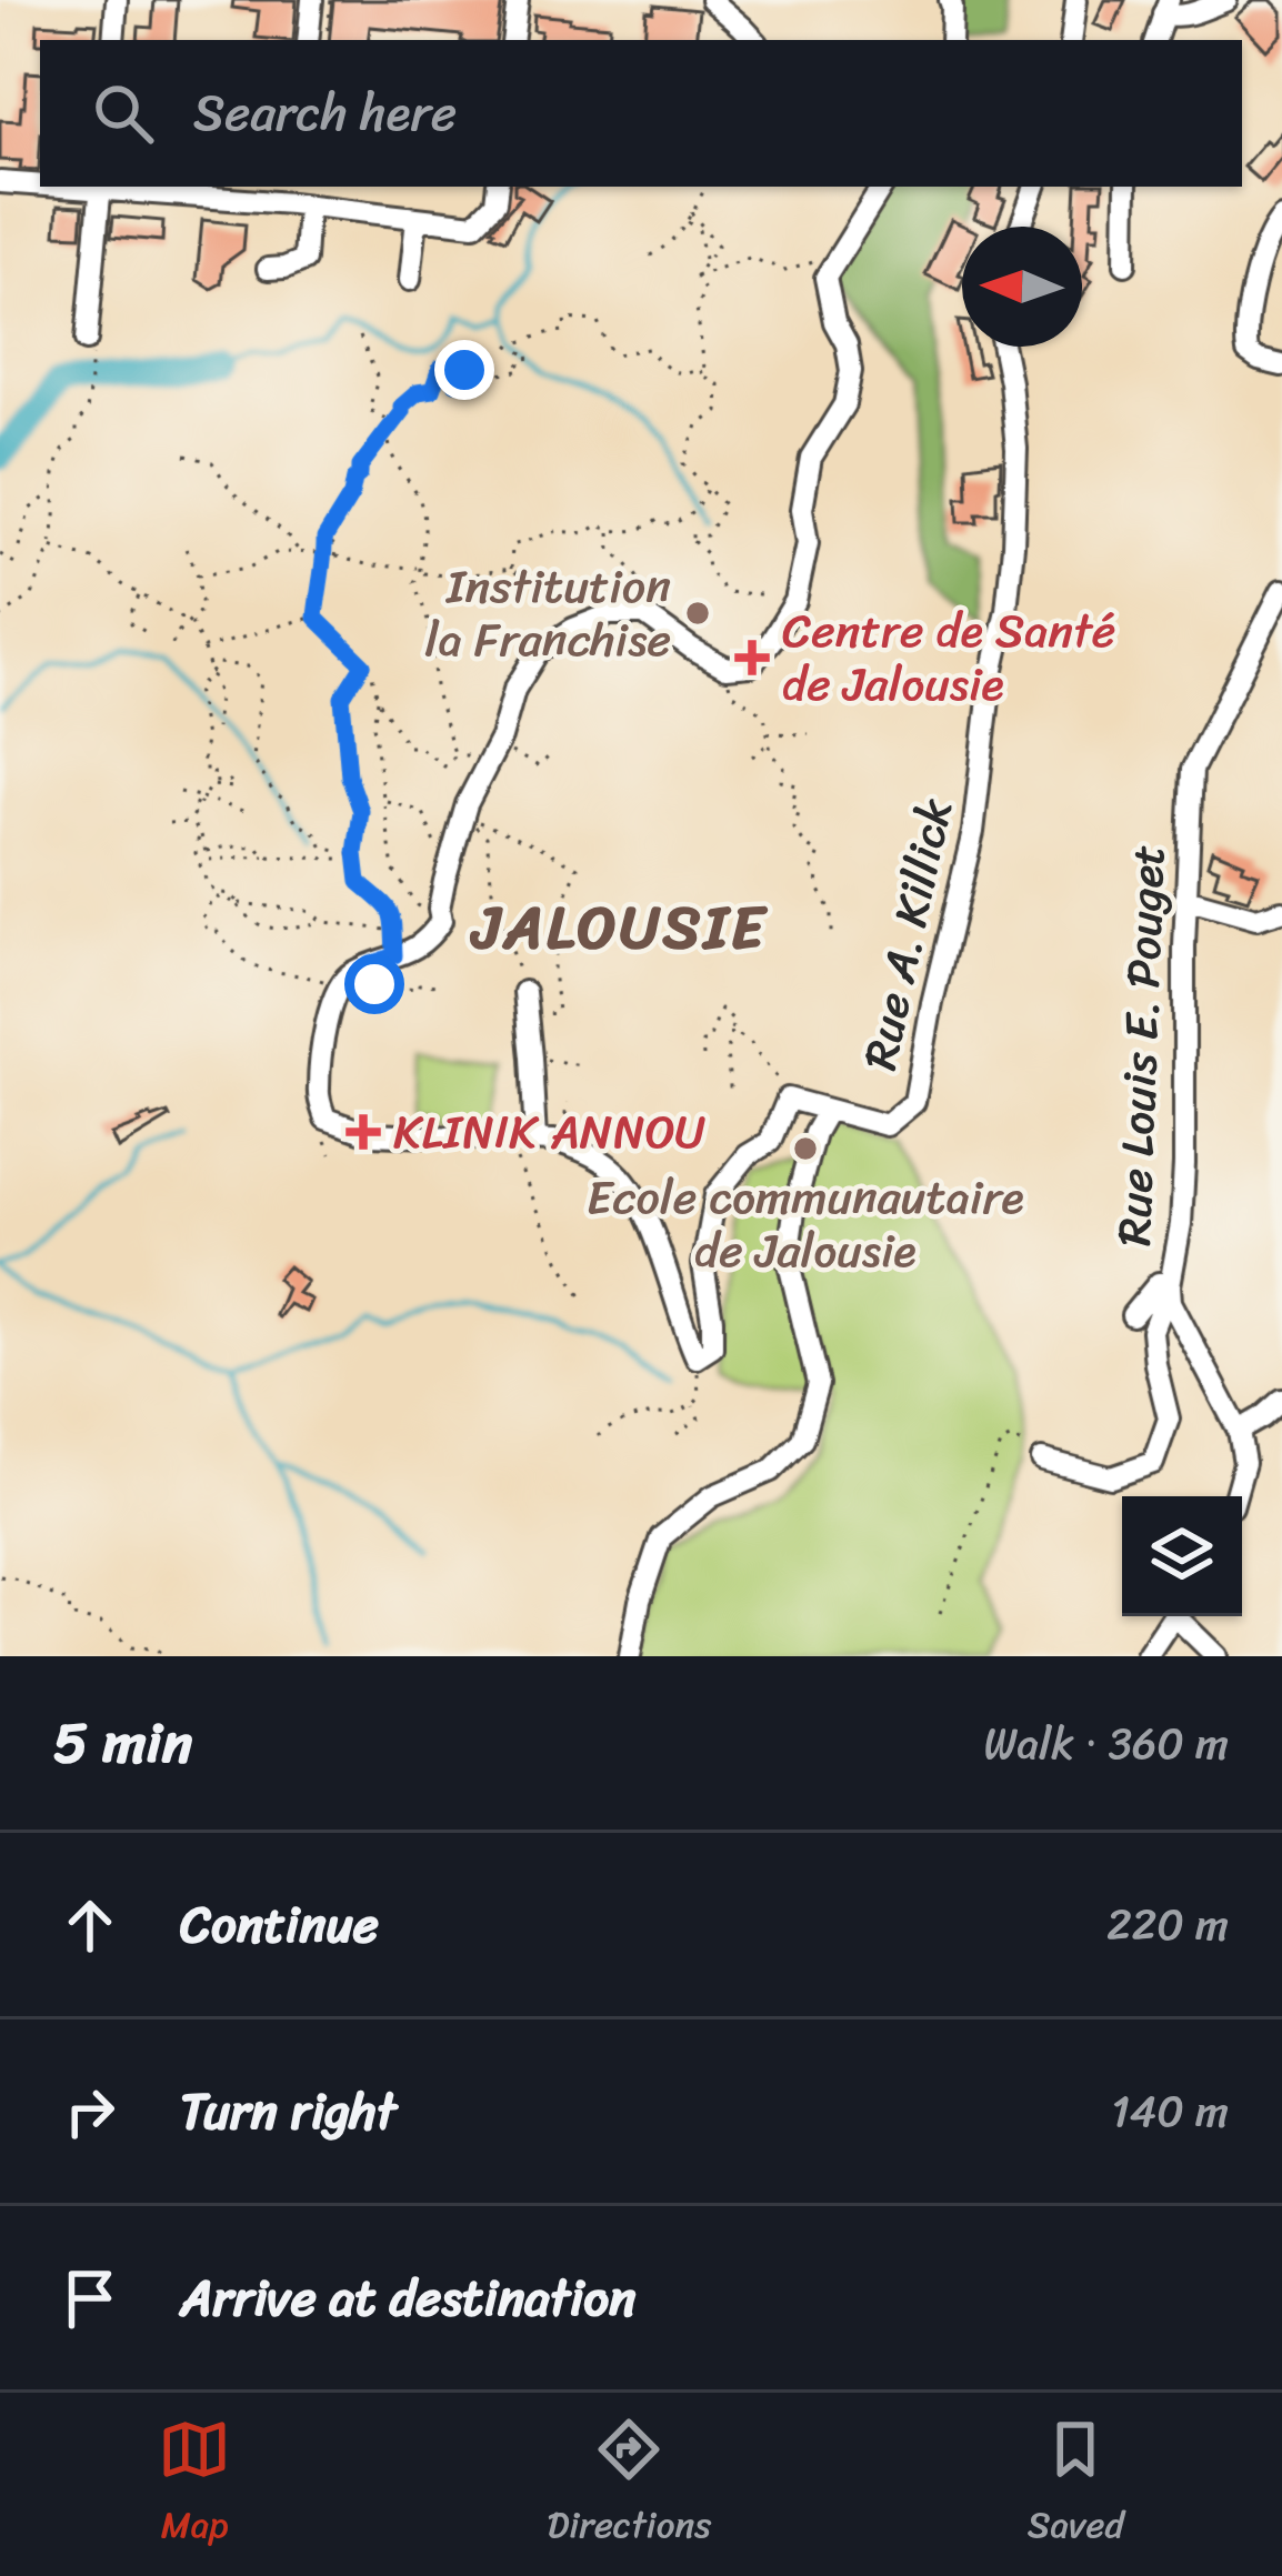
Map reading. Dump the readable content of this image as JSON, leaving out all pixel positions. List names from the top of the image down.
{
  "streets": {
    "street": ["Rue A. Killick", "Rue Louis E. Pouget"]
  },
  "districts": ["JALOUSIE"],
  "places": {
    "other": ["Institution la Franchise", "Ecole communautaire de Jalousie"],
    "health": ["Centre de Santé de Jalousie", "KLINIK ANNOU"]
  },
  "north": "left",
  "page": {
    "search": "Search here",
    "heading": ["5 min", "Walk · 360 m"],
    "list": [
      ["Continue", "220 m"],
      ["Turn right", "140 m"],
      "Arrive at destination"
    ],
    "nav": ["Map", "Directions", "Saved"]
  }
}
